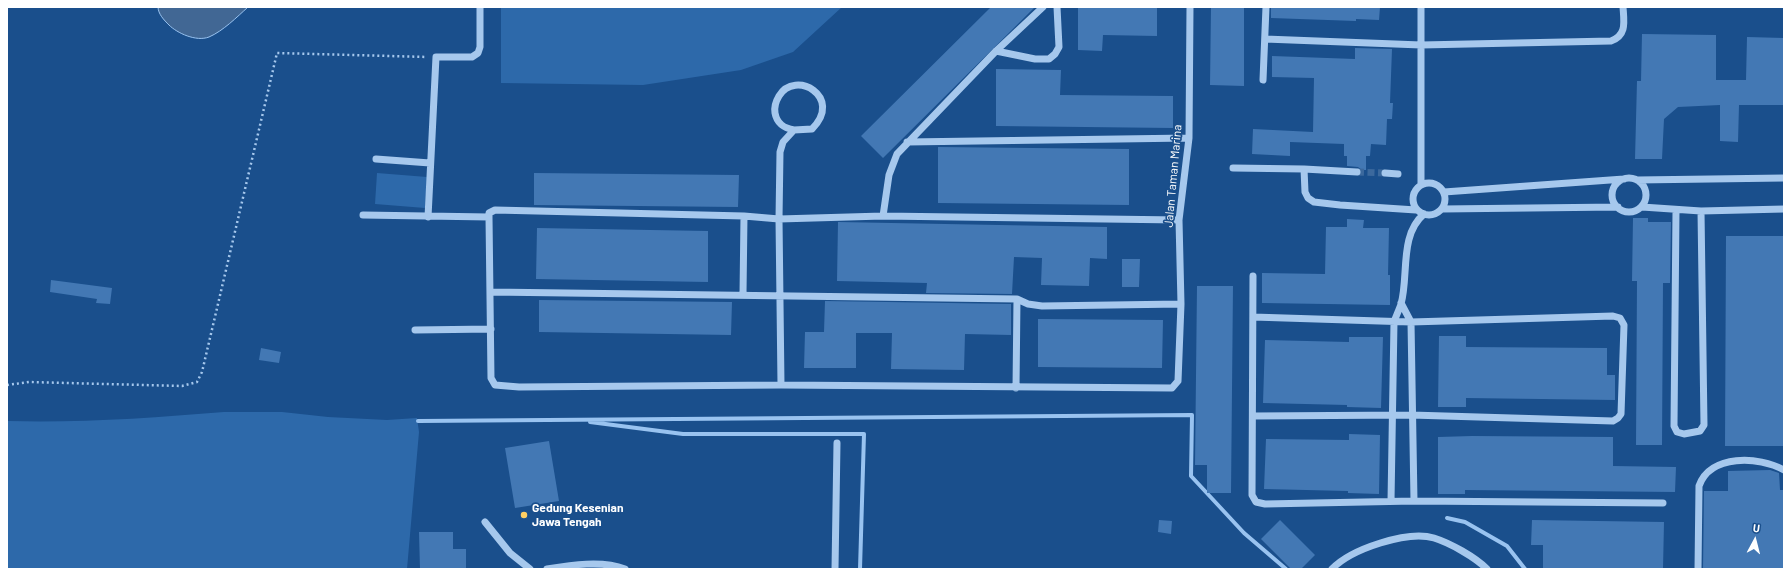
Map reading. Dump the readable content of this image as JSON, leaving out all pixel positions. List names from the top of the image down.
{
  "streets": {
    "street": ["Jalan Taman Marina"]
  },
  "places": ["Gedung Kesenian Jawa Tengah"],
  "north": "top"
}
